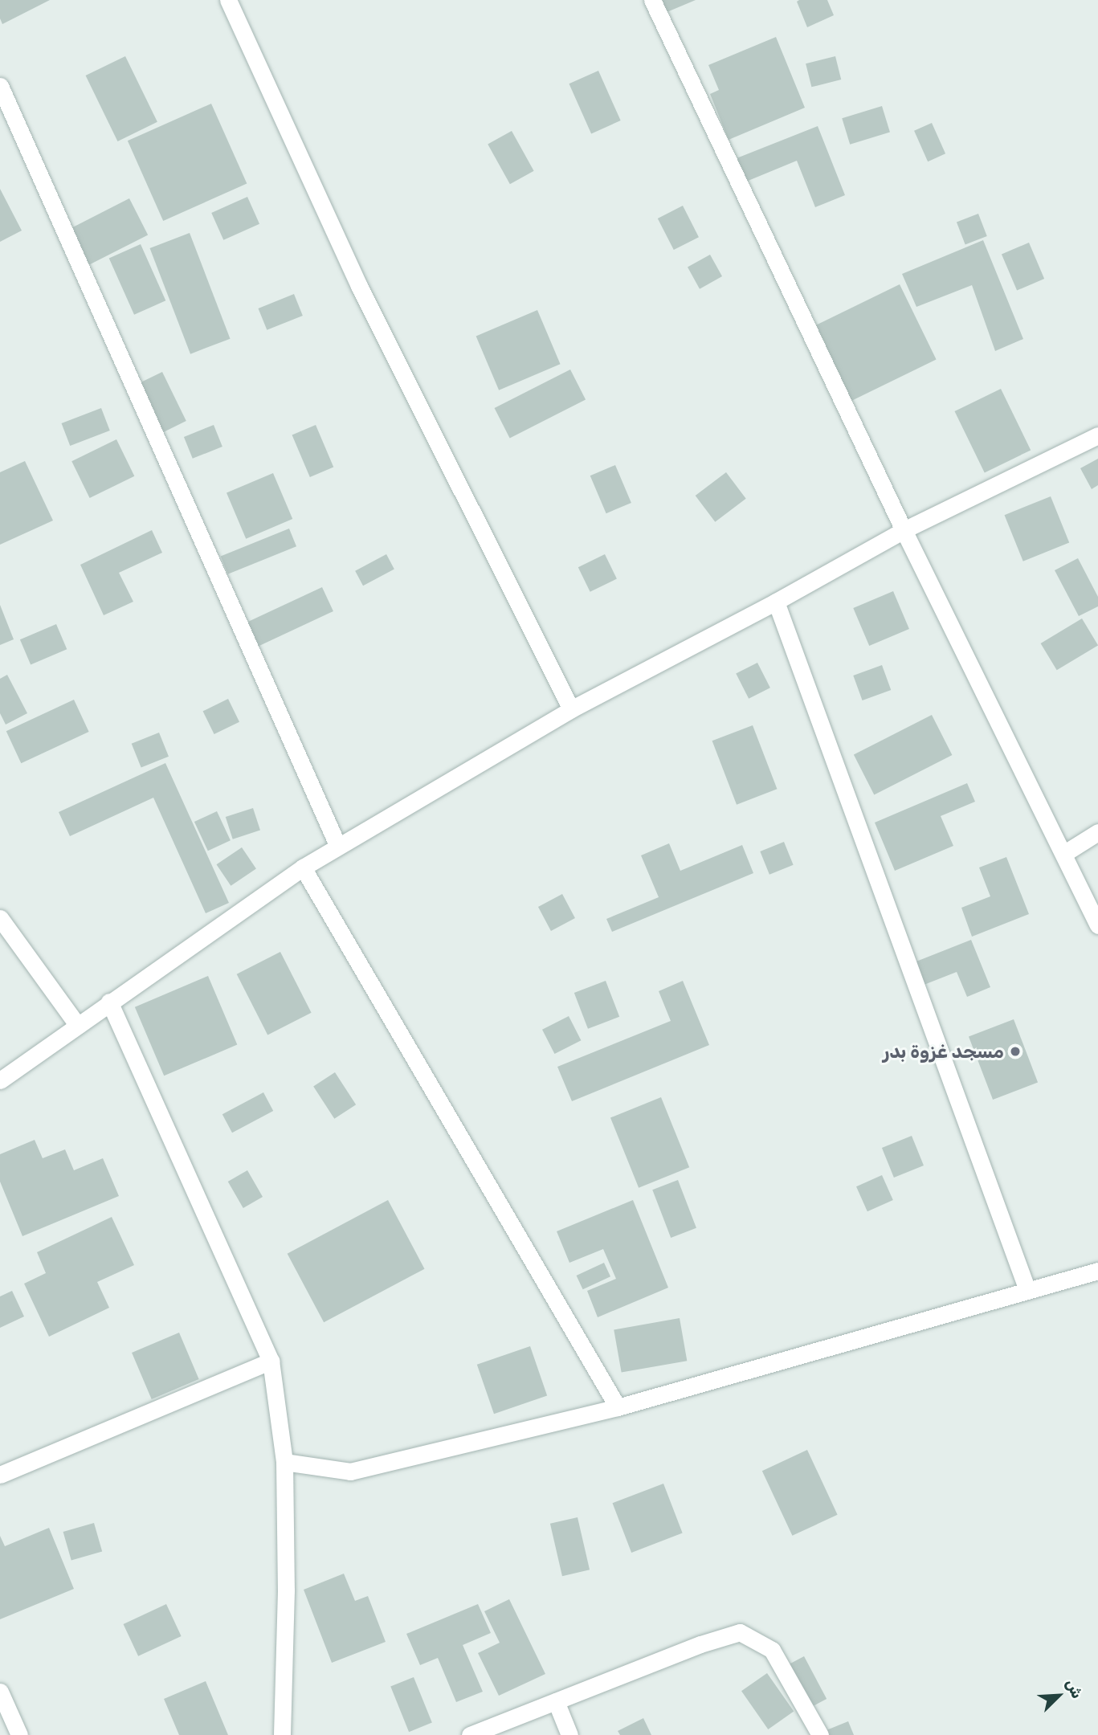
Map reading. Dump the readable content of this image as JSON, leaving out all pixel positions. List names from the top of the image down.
{
  "places": ["مسجد غزوة بدر"],
  "north": "top right"
}
